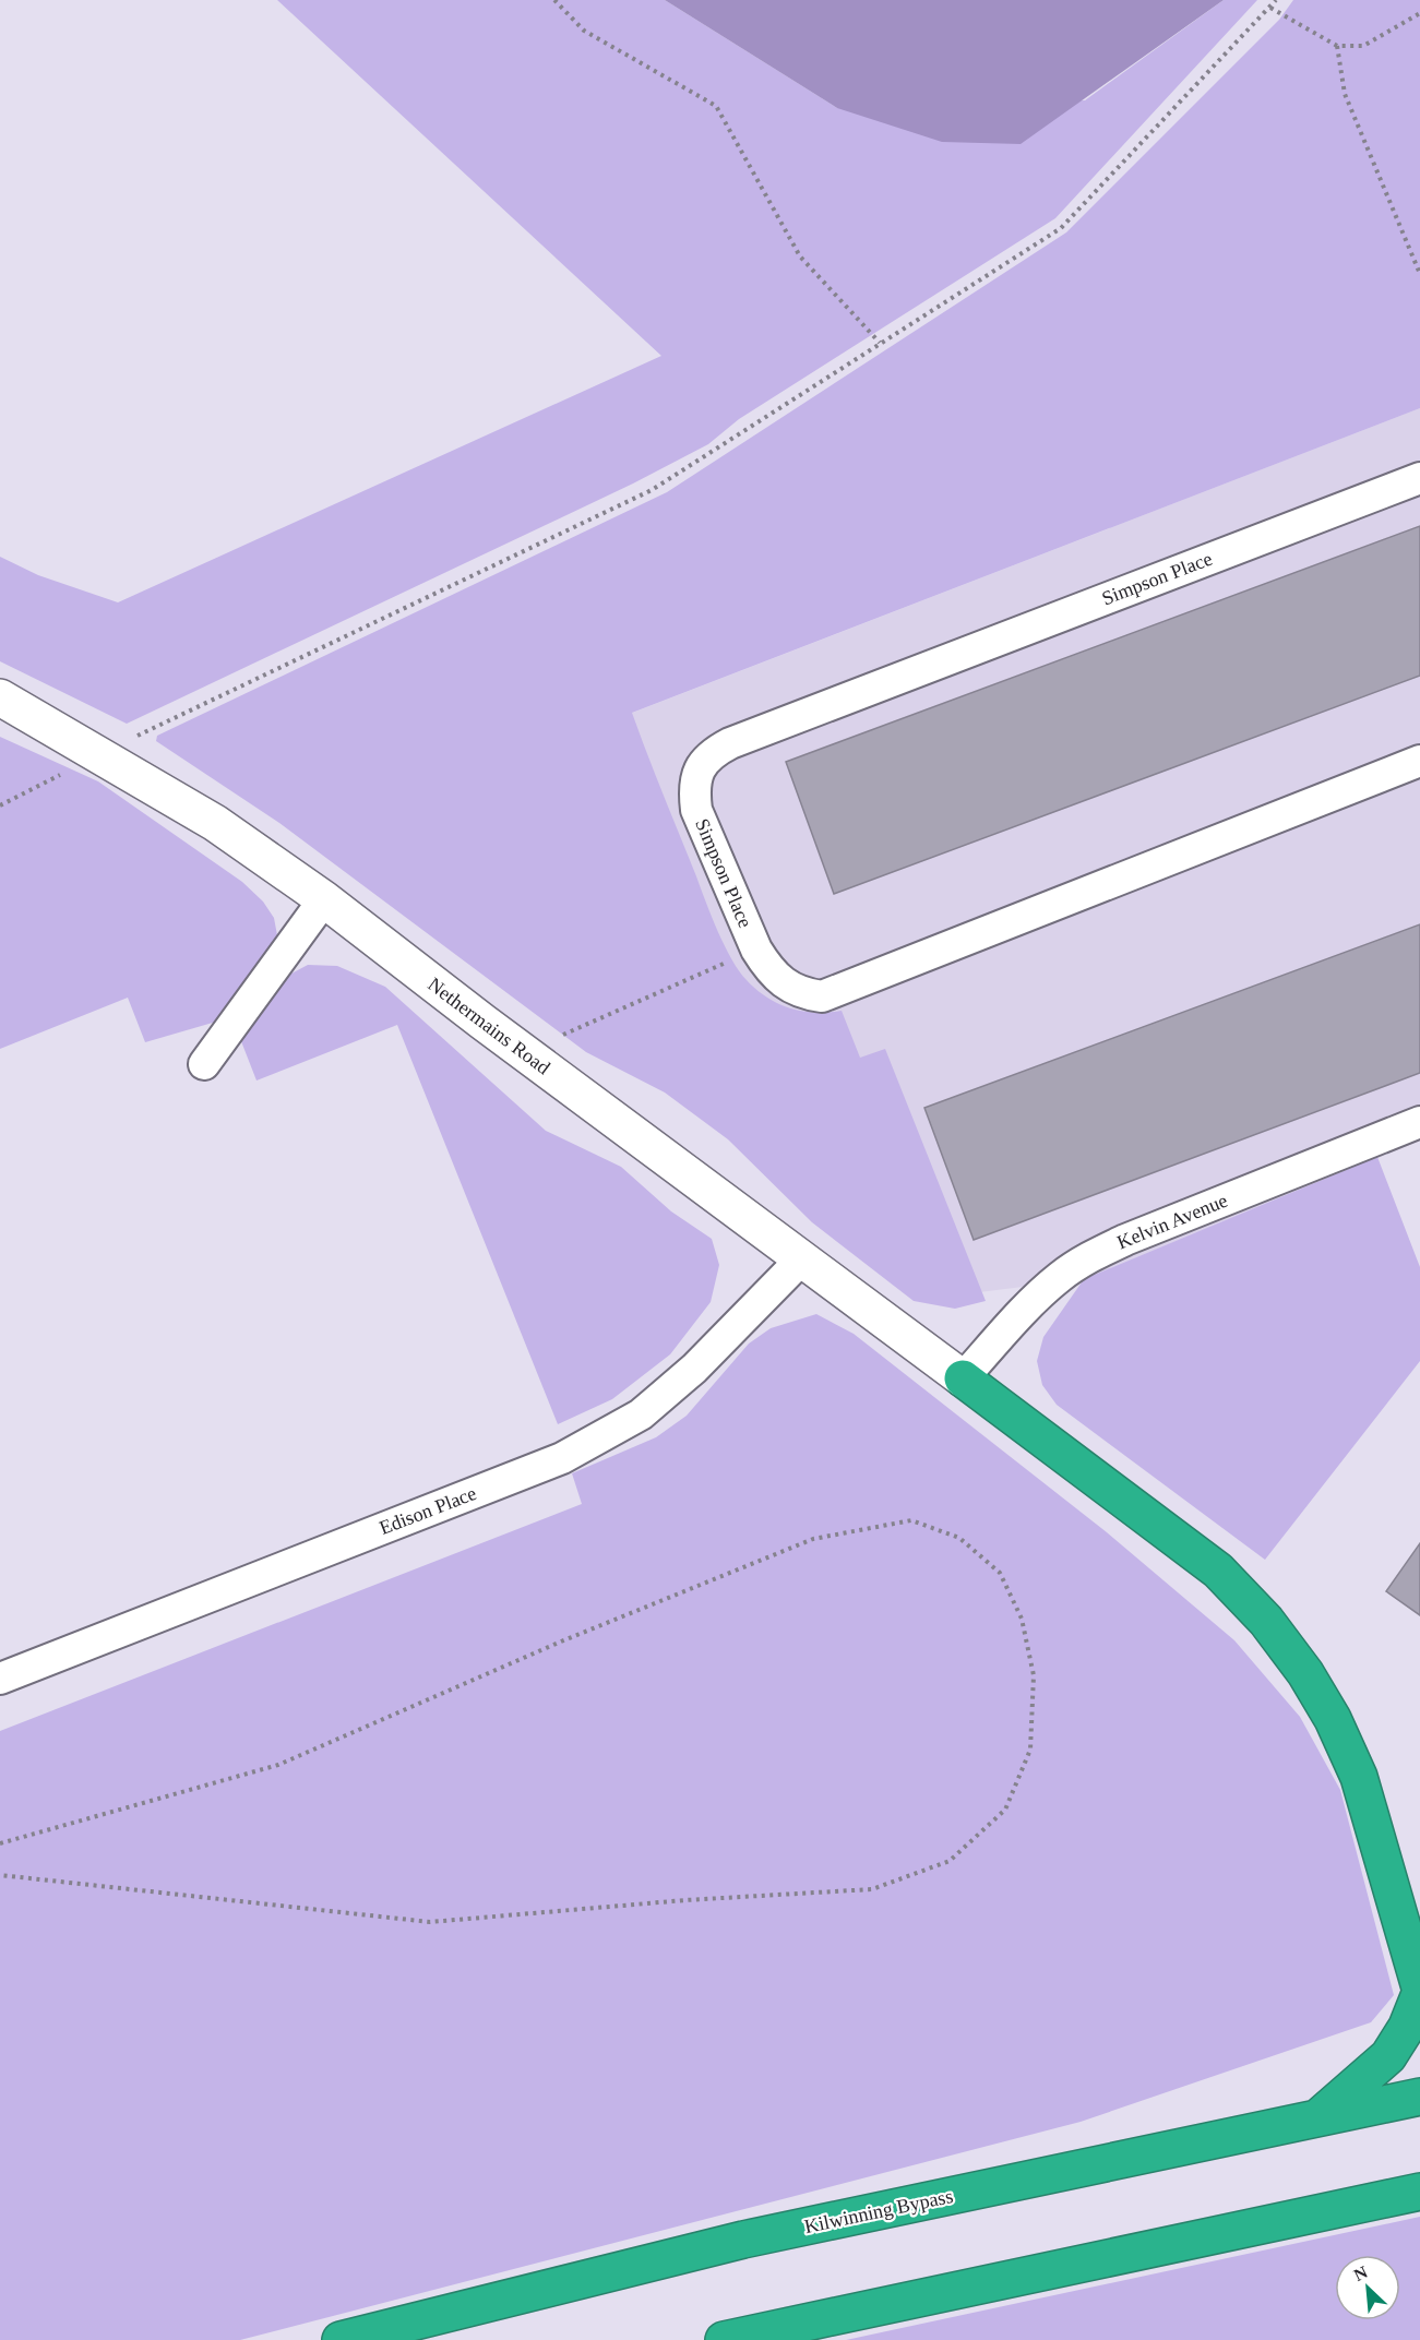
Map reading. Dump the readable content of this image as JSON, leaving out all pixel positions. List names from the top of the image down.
{
  "streets": {
    "highway": ["Kilwinning Bypass"],
    "main road": ["Nethermains Road"],
    "street": ["Simpson Place", "Kelvin Avenue", "Edison Place"]
  },
  "crossings": [
    ["Nethermains Road", "Kelvin Avenue"],
    ["Nethermains Road", "Edison Place"]
  ],
  "north": "top left"
}
